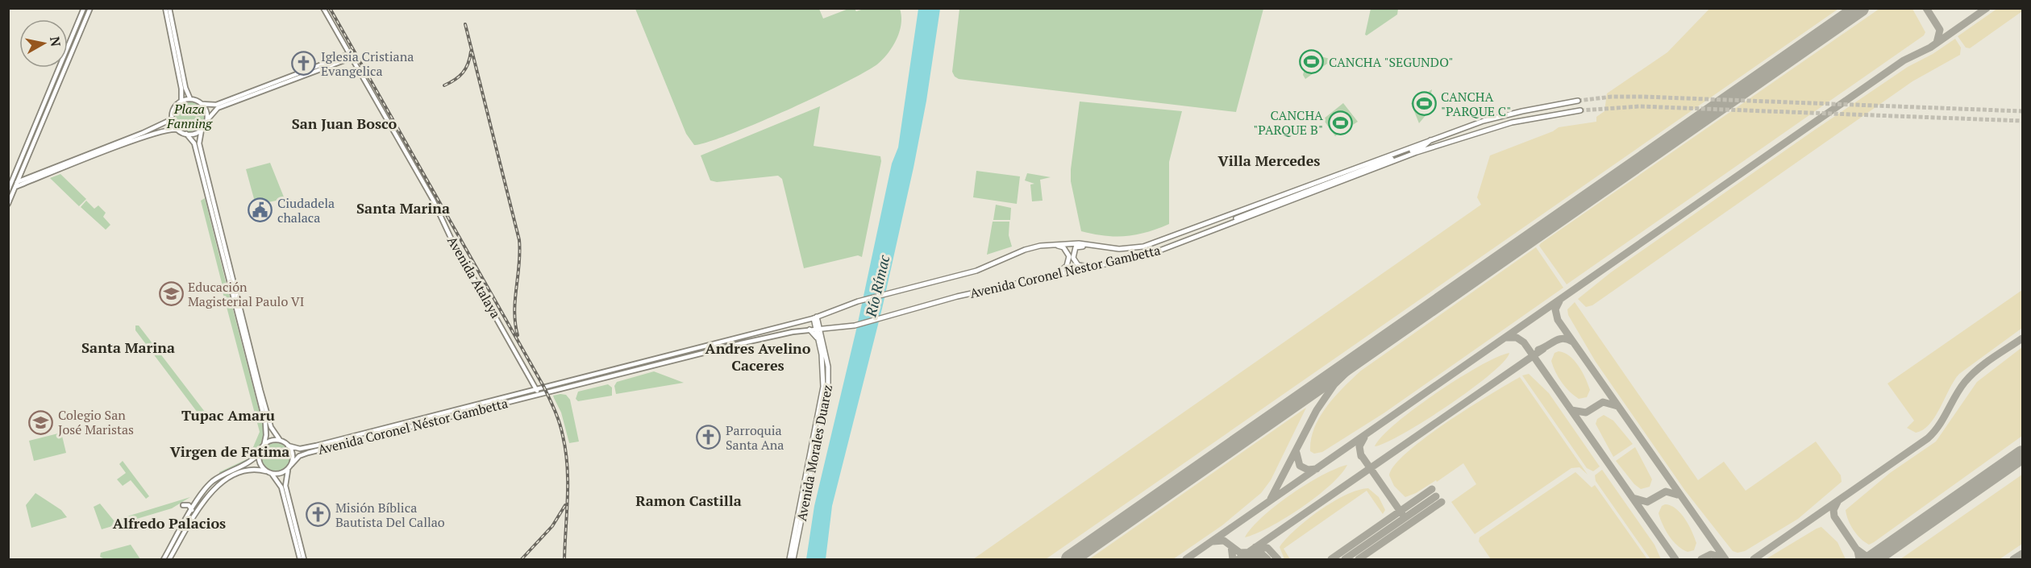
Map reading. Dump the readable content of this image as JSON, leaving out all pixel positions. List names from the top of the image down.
{
  "streets": {
    "highway": ["Avenida Coronel Nestor Gambetta", "Avenida Morales Duarez"],
    "main road": ["Avenida Atalaya", "Avenida Coronel Néstor Gambetta"]
  },
  "crossings": [
    ["Avenida Coronel Nestor Gambetta", "Avenida Atalaya"],
    ["Avenida Coronel Nestor Gambetta", "Avenida Coronel Néstor Gambetta"],
    ["Avenida Coronel Nestor Gambetta", "Avenida Morales Duarez"],
    ["Avenida Atalaya", "Avenida Coronel Néstor Gambetta"]
  ],
  "districts": [
    "San Juan Bosco",
    "Villa Mercedes",
    "Santa Marina",
    "Santa Marina",
    "Andres Avelino Caceres",
    "Tupac Amaru",
    "Virgen de Fatima",
    "Ramon Castilla",
    "Alfredo Palacios"
  ],
  "water": ["Río Rímac"],
  "parks": ["Plaza Fanning"],
  "places": {
    "sports": ["CANCHA \"SEGUNDO\"", "CANCHA \"PARQUE C\"", "CANCHA \"PARQUE B\""],
    "church": ["Iglesia Cristiana Evangelica", "Parroquia Santa Ana", "Misión Bíblica Bautista Del Callao"],
    "public building": ["Ciudadela chalaca"],
    "school or university": ["Educación Magisterial Paulo VI", "Colegio San José Maristas"]
  },
  "north": "right"
}
